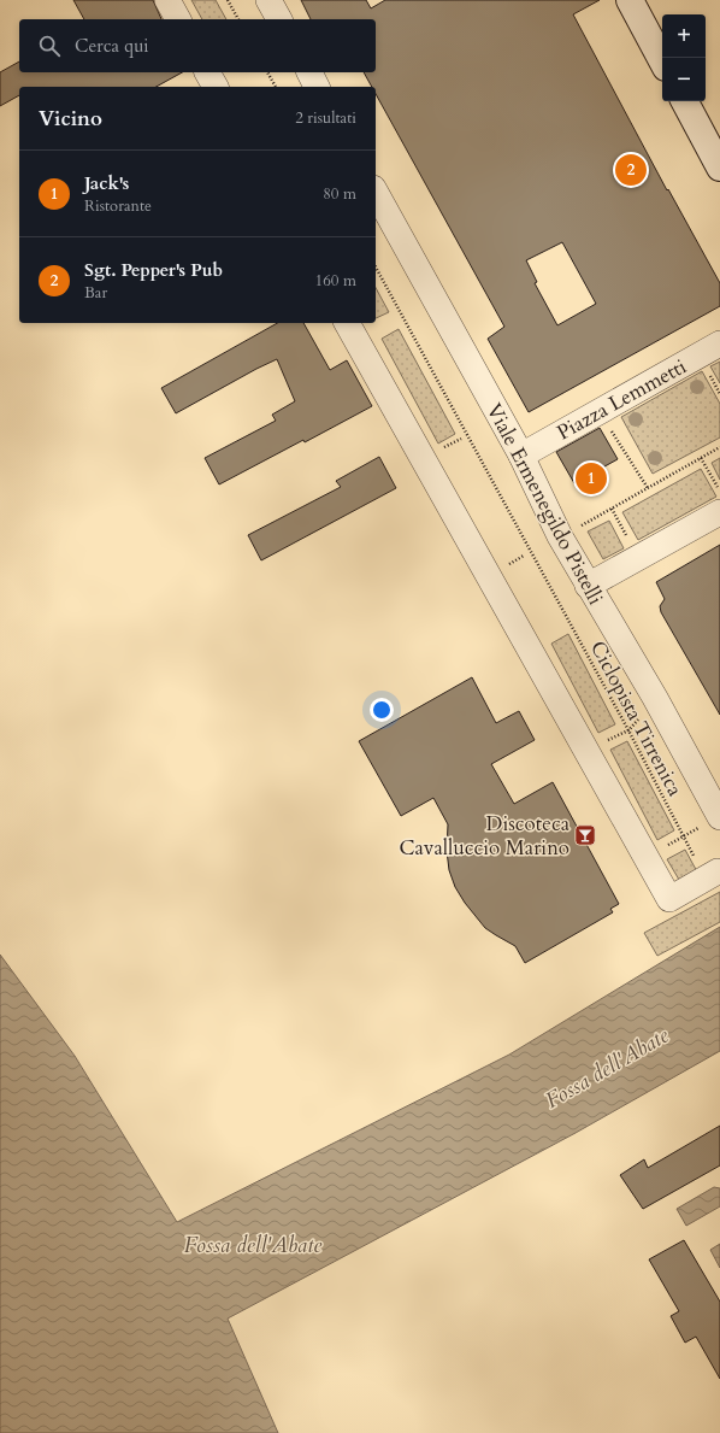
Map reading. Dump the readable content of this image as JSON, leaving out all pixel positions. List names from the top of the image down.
{
  "streets": {
    "street": ["Piazza Lemmetti", "Viale Ermenegildo Pistelli"],
    "path": ["Ciclopista Tirrenica"]
  },
  "crossings": [
    ["Piazza Lemmetti", "Viale Ermenegildo Pistelli"]
  ],
  "water": ["Fossa dell'Abate"],
  "places": {
    "bar": ["Discoteca Cavalluccio Marino"]
  },
  "page": {
    "map_buttons": ["+", "−"],
    "search": "Cerca qui",
    "heading": ["Vicino", "2 risultati"],
    "list": [
      {
        "mark": "1",
        "name": "Jack's",
        "note": "Ristorante",
        "value": "80 m"
      },
      {
        "mark": "2",
        "name": "Sgt. Pepper's Pub",
        "note": "Bar",
        "value": "160 m"
      }
    ],
    "pins": ["2", "1"]
  }
}
